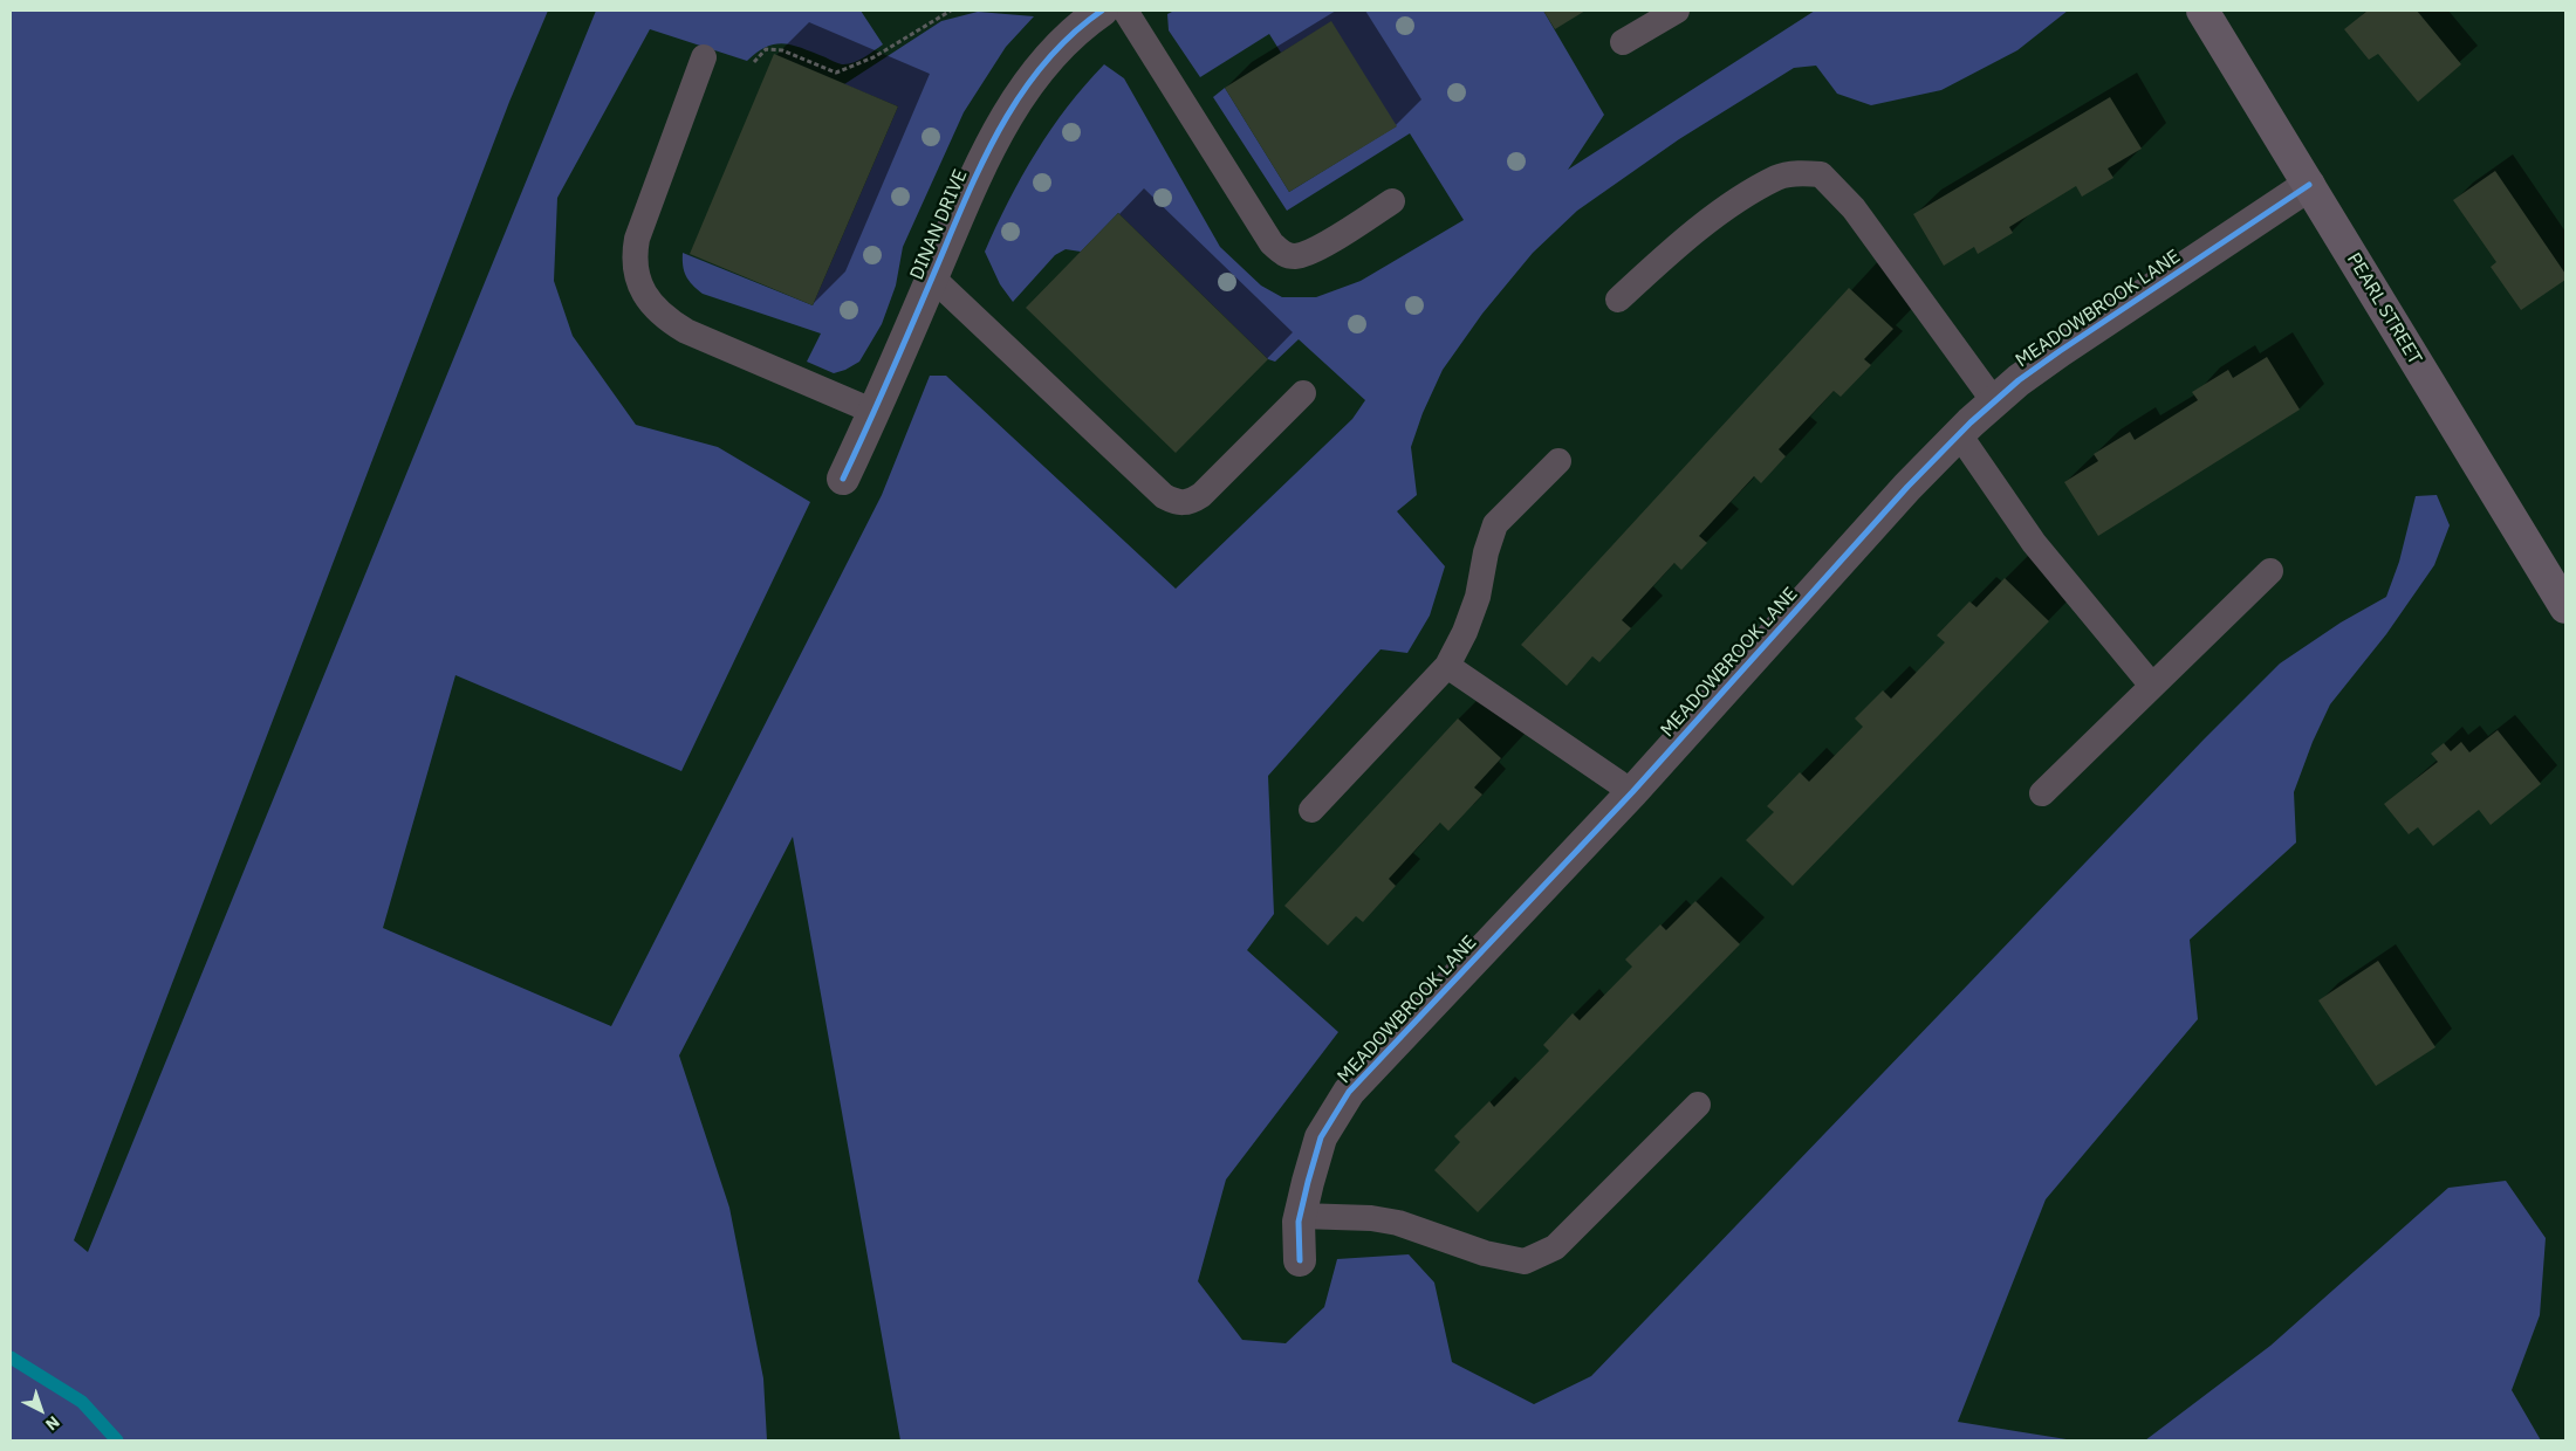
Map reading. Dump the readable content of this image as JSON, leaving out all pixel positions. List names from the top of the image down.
{
  "streets": {
    "main road": ["PEARL STREET"],
    "street": ["DINAN DRIVE", "MEADOWBROOK LANE"]
  },
  "crossings": [
    ["MEADOWBROOK LANE", "PEARL STREET"]
  ],
  "north": "bottom right"
}
